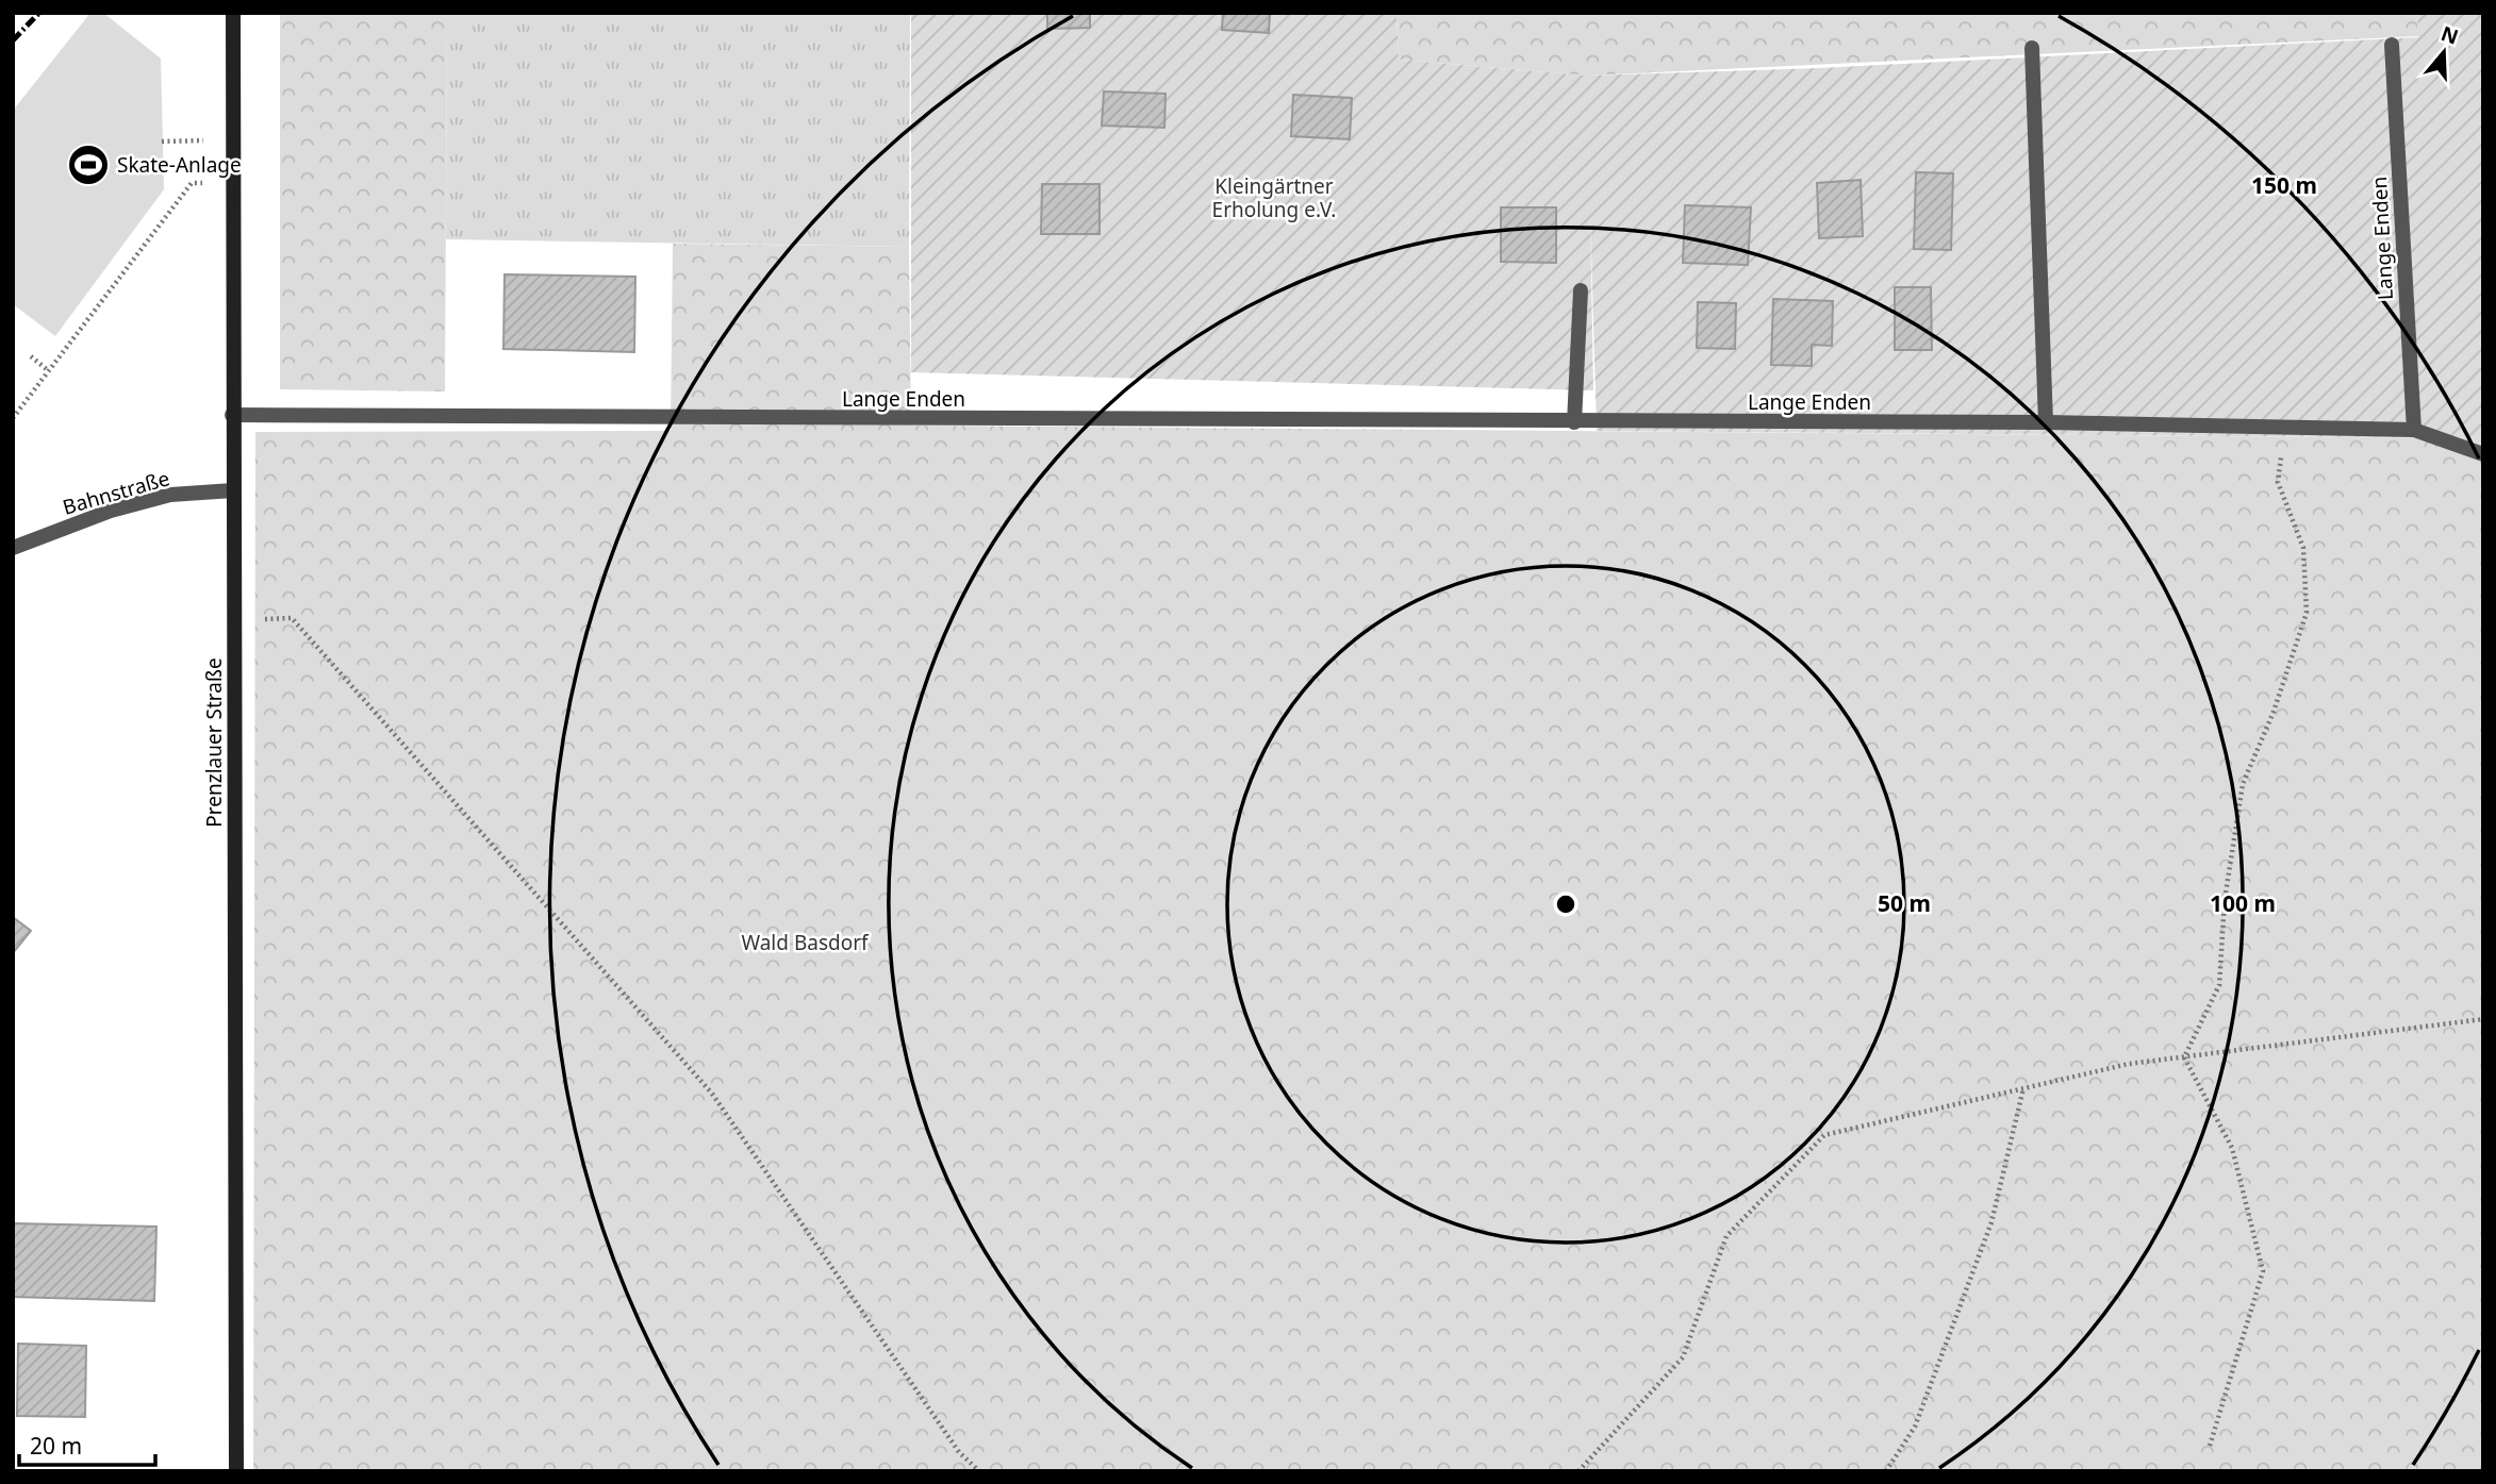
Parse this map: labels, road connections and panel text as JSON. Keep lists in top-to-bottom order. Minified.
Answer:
{"streets":{"main road":["Prenzlauer Straße"],"street":["Lange Enden","Bahnstraße"]},"crossings":[["Lange Enden","Prenzlauer Straße"],["Bahnstraße","Prenzlauer Straße"]],"parks":["Kleingärtner Erholung e.V.","Wald Basdorf"],"places":{"sports":["Skate-Anlage"]},"scale_bar":"20 m","north":"top","rings":["150 m","50 m","100 m"]}
